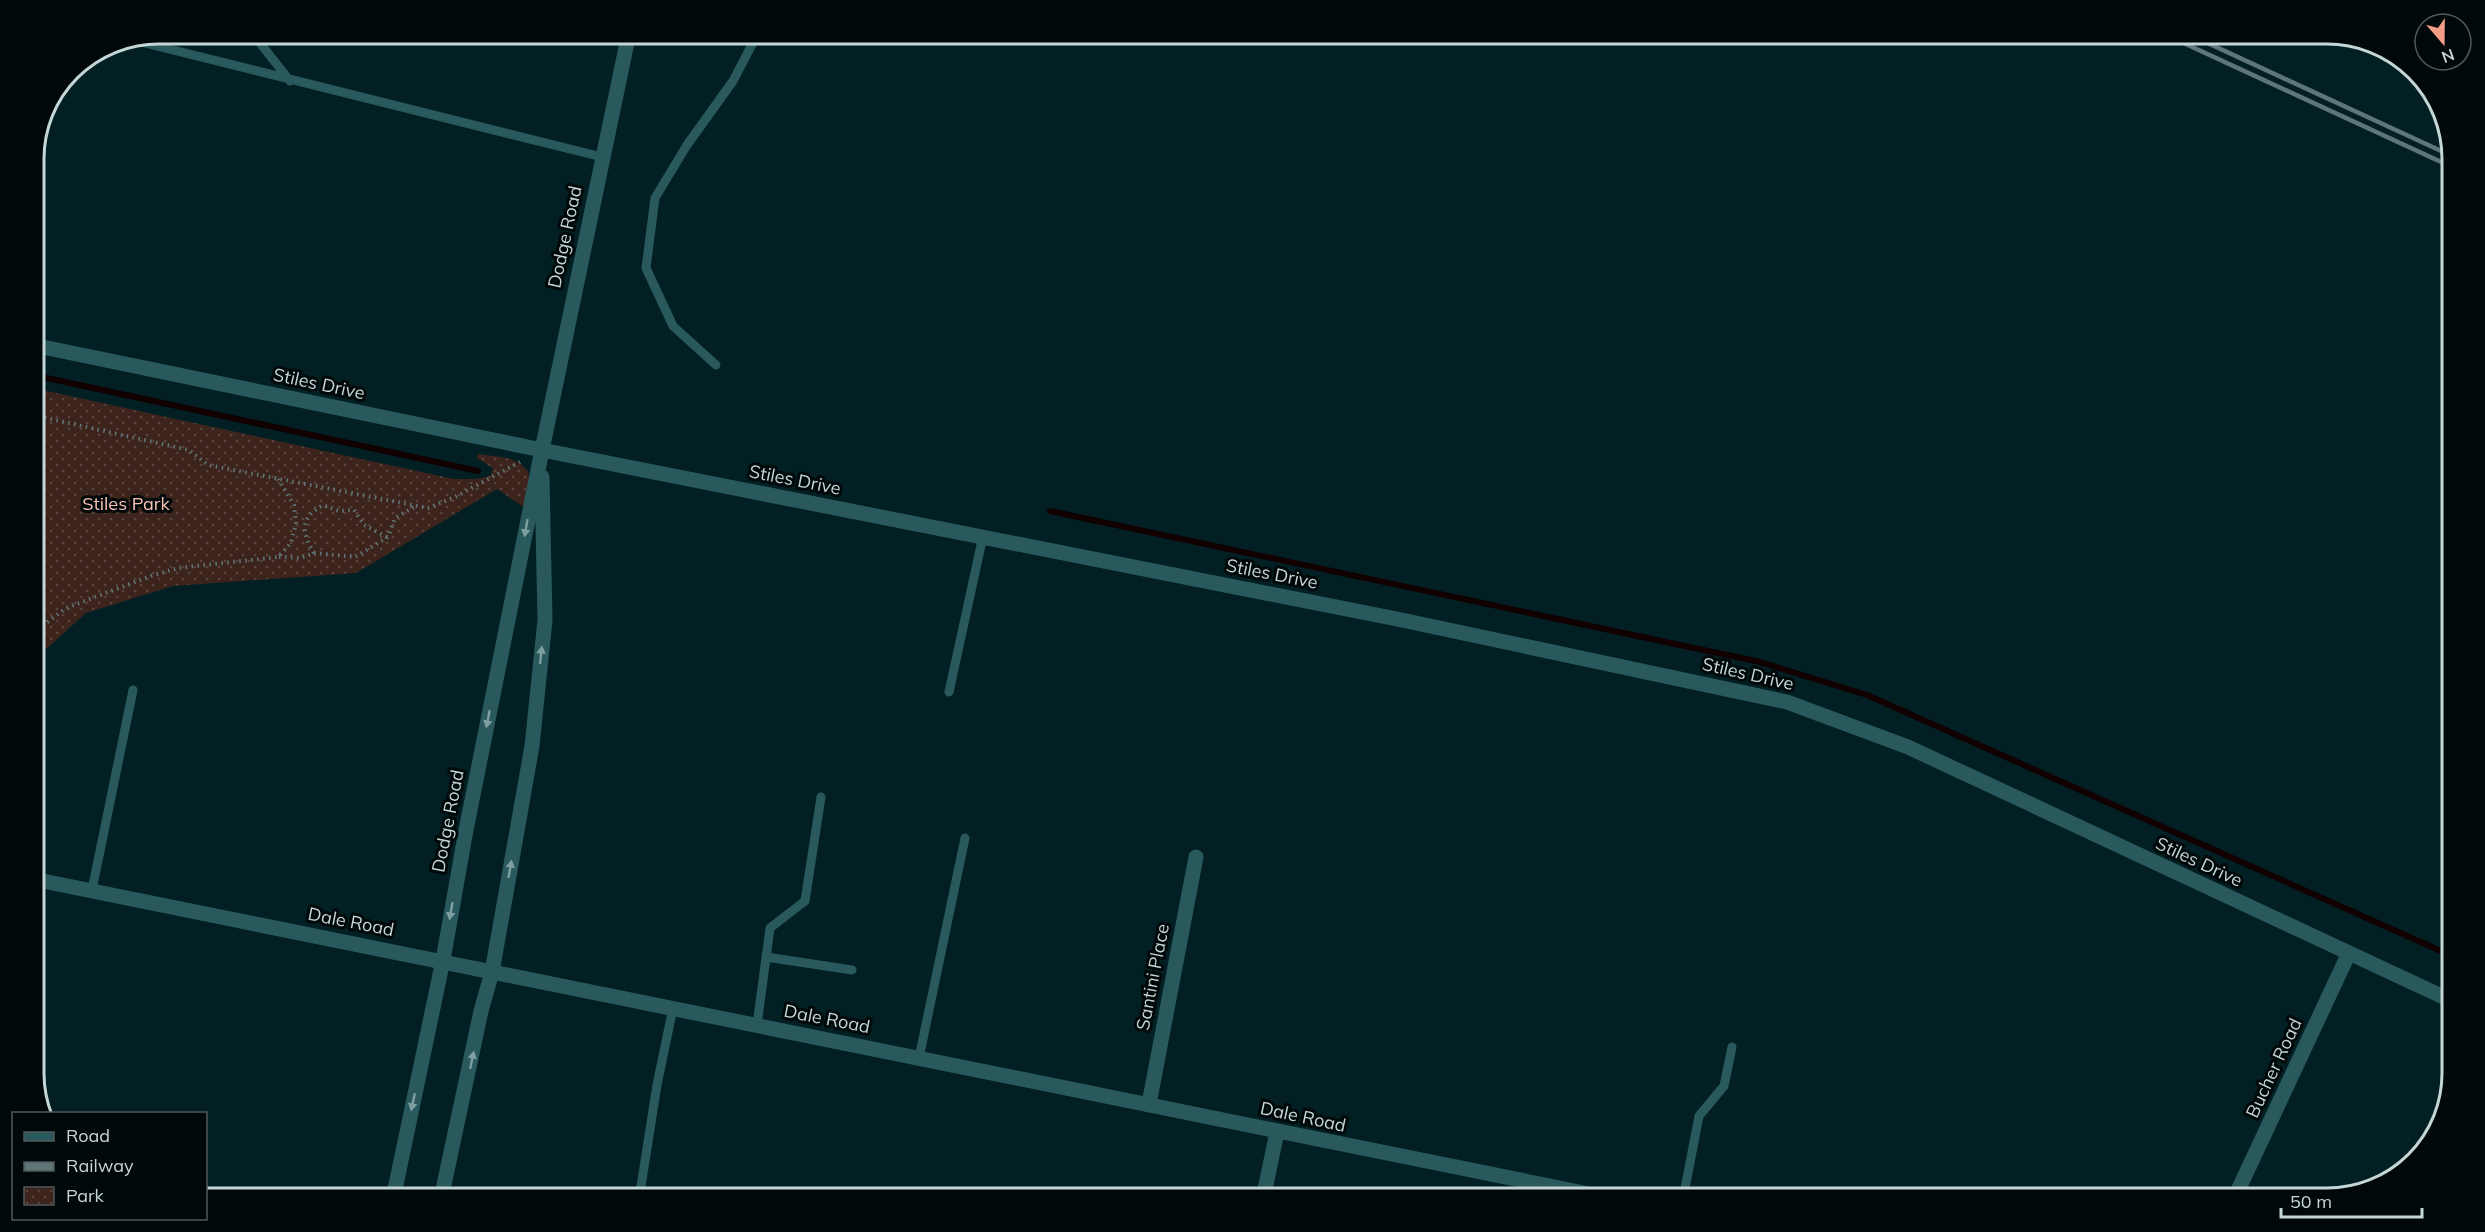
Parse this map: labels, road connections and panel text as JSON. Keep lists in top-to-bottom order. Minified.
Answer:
{"streets":{"street":["Dodge Road","Stiles Drive","Dale Road","Santini Place","Bucher Road"]},"crossings":[["Dodge Road","Stiles Drive"],["Dodge Road","Dale Road"],["Stiles Drive","Bucher Road"],["Dale Road","Santini Place"]],"parks":["Stiles Park"],"legend":["Road","Railway","Park"],"scale_bar":"50 m","north":"bottom"}
